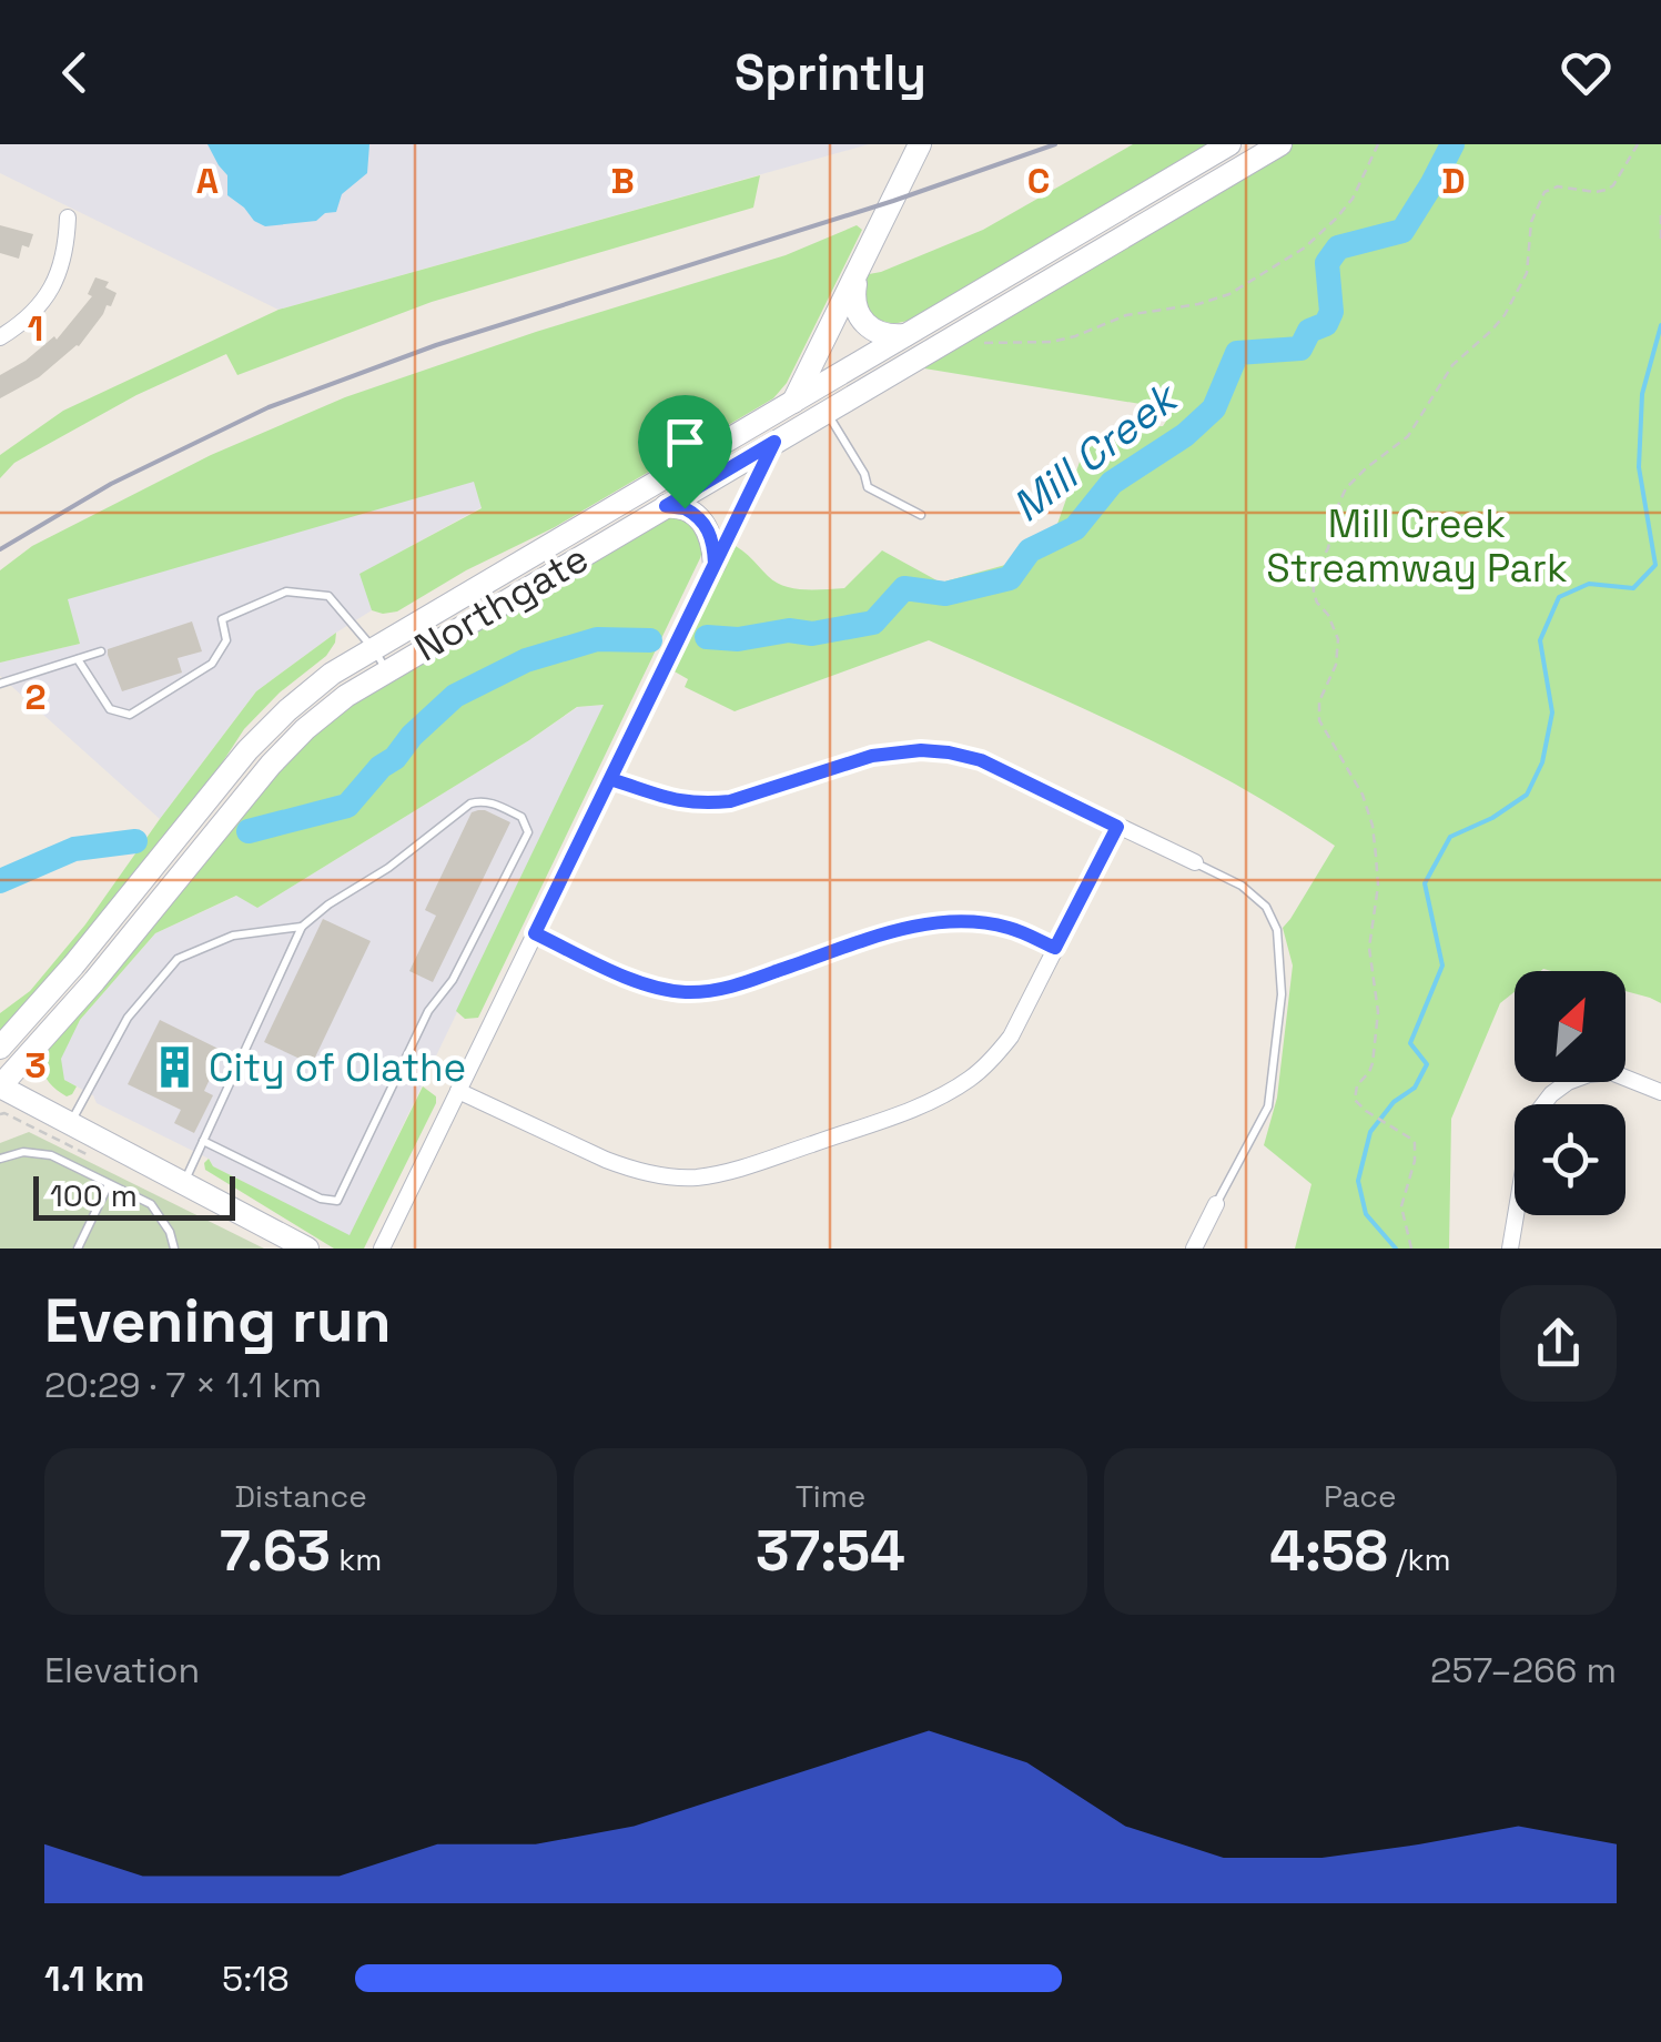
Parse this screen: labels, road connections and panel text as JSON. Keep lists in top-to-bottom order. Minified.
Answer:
{"streets":{"main road":["Northgate"]},"water":["Mill Creek"],"parks":["Mill Creek Streamway Park"],"places":{"building":["City of Olathe"]},"scale_bar":"100 m","north":"top right","page":{"header":"Sprintly","scale":"100 m","heading":["Evening run","20:29 · 7 × 1.1 km"],"stats":[["Distance","7.63 km"],["Time","37:54"],["Pace","4:58 /km"]],"chart":["Elevation","257–266 m"],"list":[{"name":"1.1 km","note":"5:18"}]},"grid":{"columns":["A","B","C","D"],"rows":["1","2","3"]}}
